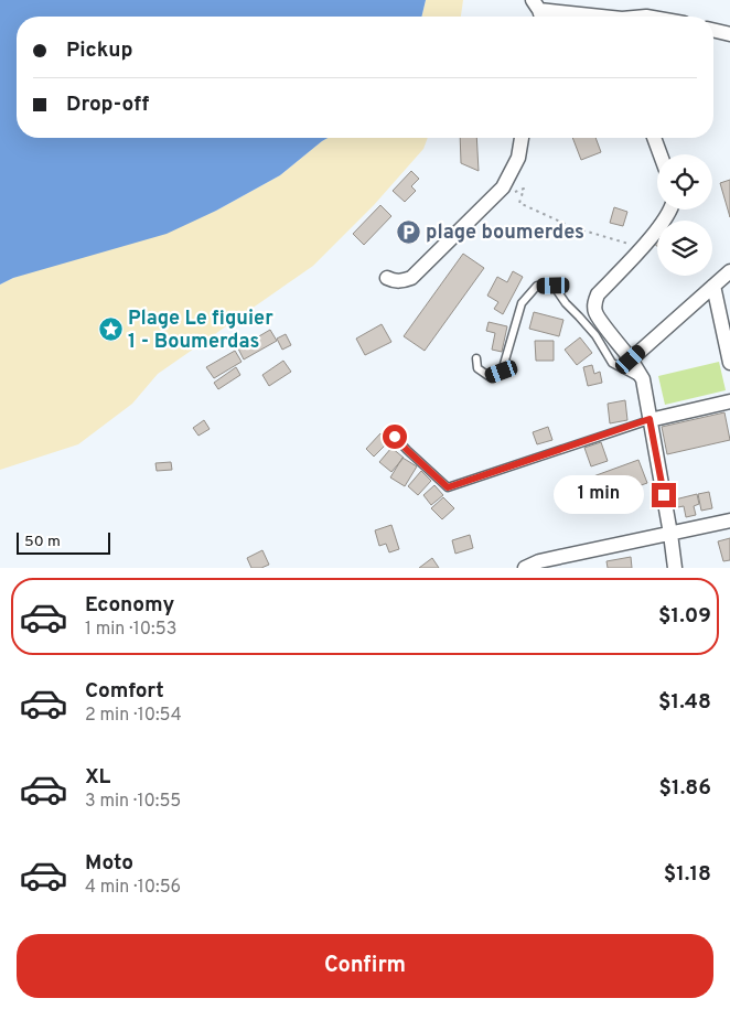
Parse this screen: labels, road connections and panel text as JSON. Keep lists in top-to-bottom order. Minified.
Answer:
{"places":{"parking":["plage boumerdes"],"place":["Plage Le figuier 1 - Boumerdas"]},"scale_bar":"50 m","page":{"banner":["Pickup","Drop-off"],"bubble":"1 min","scale":"50 m","list":[{"name":"Economy","note":"1 min · 10:53","value":"$1.09"},{"name":"Comfort","note":"2 min · 10:54","value":"$1.48"},{"name":"XL","note":"3 min · 10:55","value":"$1.86"},{"name":"Moto","note":"4 min · 10:56","value":"$1.18"}],"buttons":"Confirm"}}
